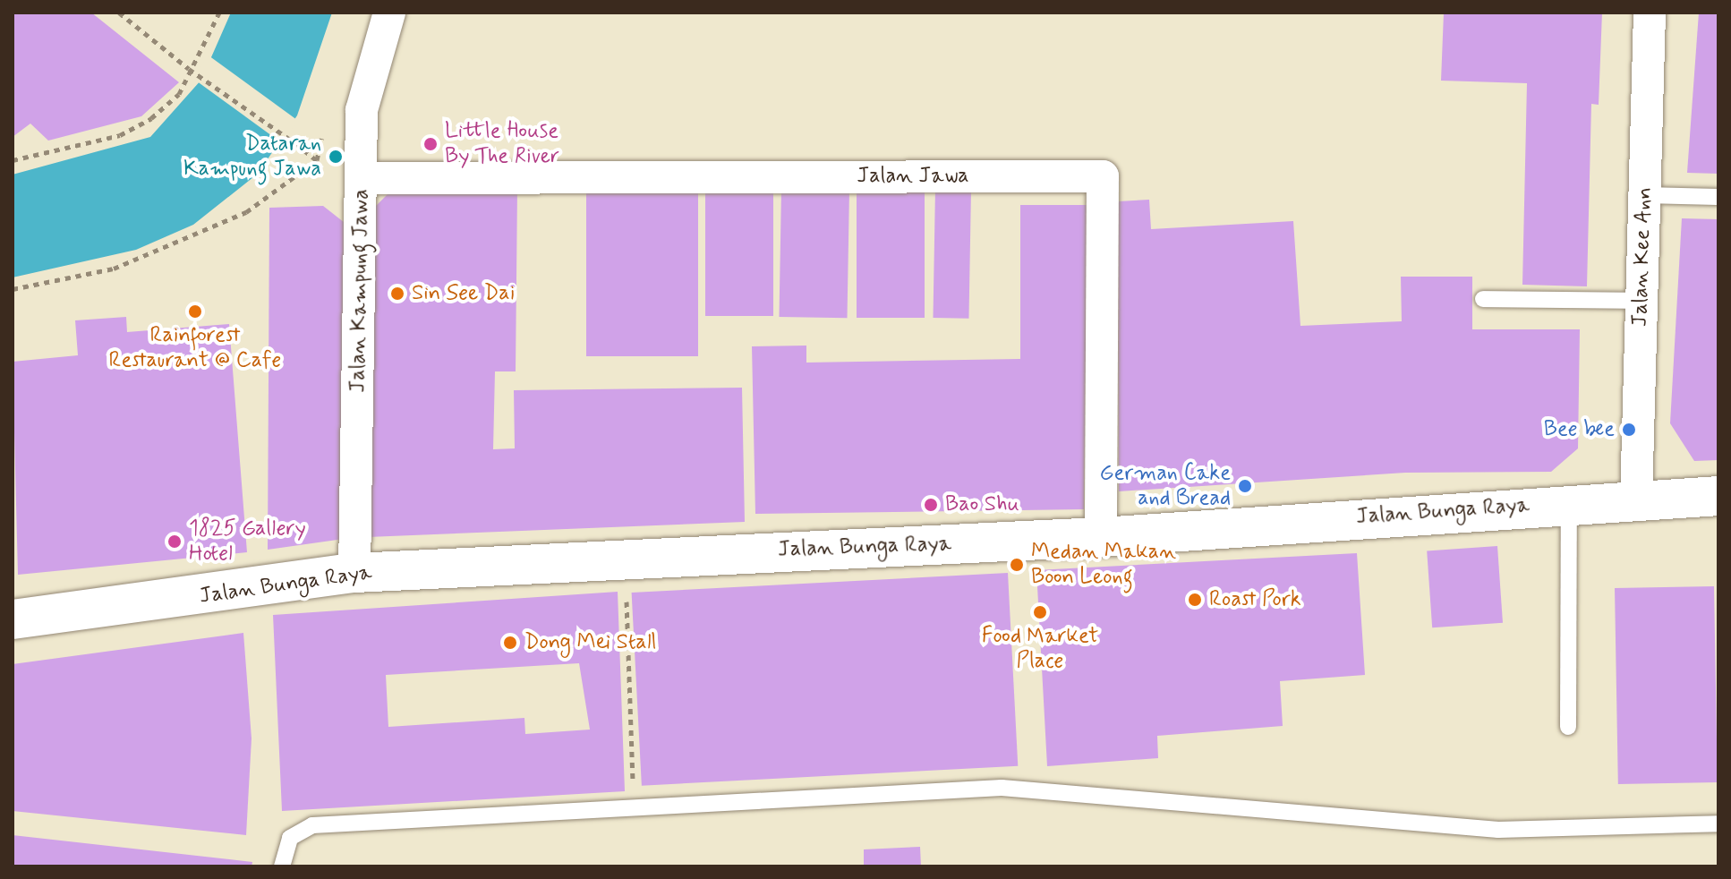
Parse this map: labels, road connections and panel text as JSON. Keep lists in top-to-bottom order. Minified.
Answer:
{"streets":{"street":["Jalan Jawa","Jalan Kee Ann","Jalan Kampung Jawa","Jalan Bunga Raya"]},"crossings":[["Jalan Jawa","Jalan Kampung Jawa"],["Jalan Jawa","Jalan Bunga Raya"],["Jalan Kee Ann","Jalan Bunga Raya"],["Jalan Kampung Jawa","Jalan Bunga Raya"]],"places":["Little House By The River","Dataran Kampung Jawa","Sin See Dai","Rainforest Restaurant @ Cafe","Bee bee","German Cake and Bread","Bao Shu","1825 Gallery Hotel","Medan Makan Boon Leong","Roast Pork","Food Market Place","Dong Mei Stall"]}
